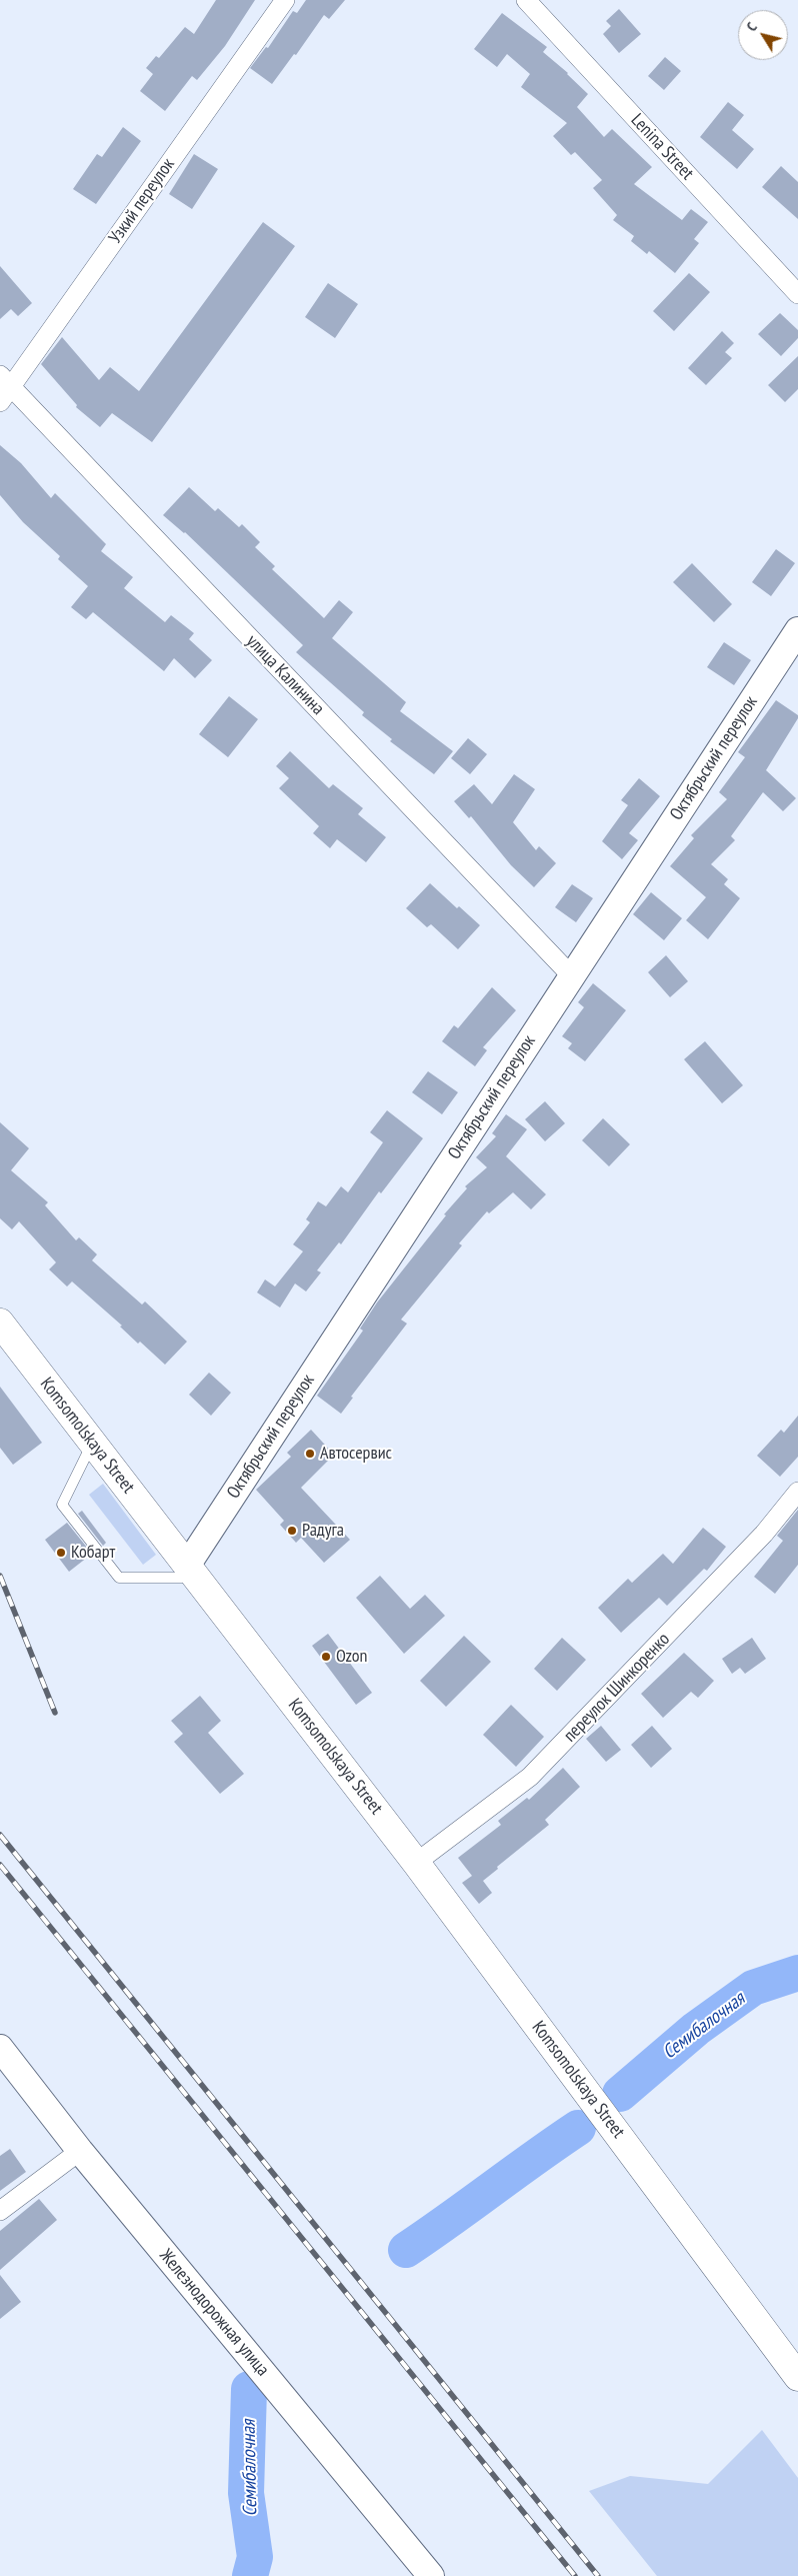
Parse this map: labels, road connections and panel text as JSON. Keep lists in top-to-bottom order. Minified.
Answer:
{"streets":{"main road":["Komsomolskaya Street"],"street":["Lenina Street","Узкий переулок","улица Калинина","Октябрьский переулок","переулок Шинкоренко","Железнодорожная улица"]},"crossings":[["Узкий переулок","улица Калинина"],["улица Калинина","Октябрьский переулок"],["Октябрьский переулок","Komsomolskaya Street"],["Komsomolskaya Street","переулок Шинкоренко"]],"water":["Семибалочная"],"places":["Автосервис","Радуга","Кобарт","Ozon"],"north":"top left"}
